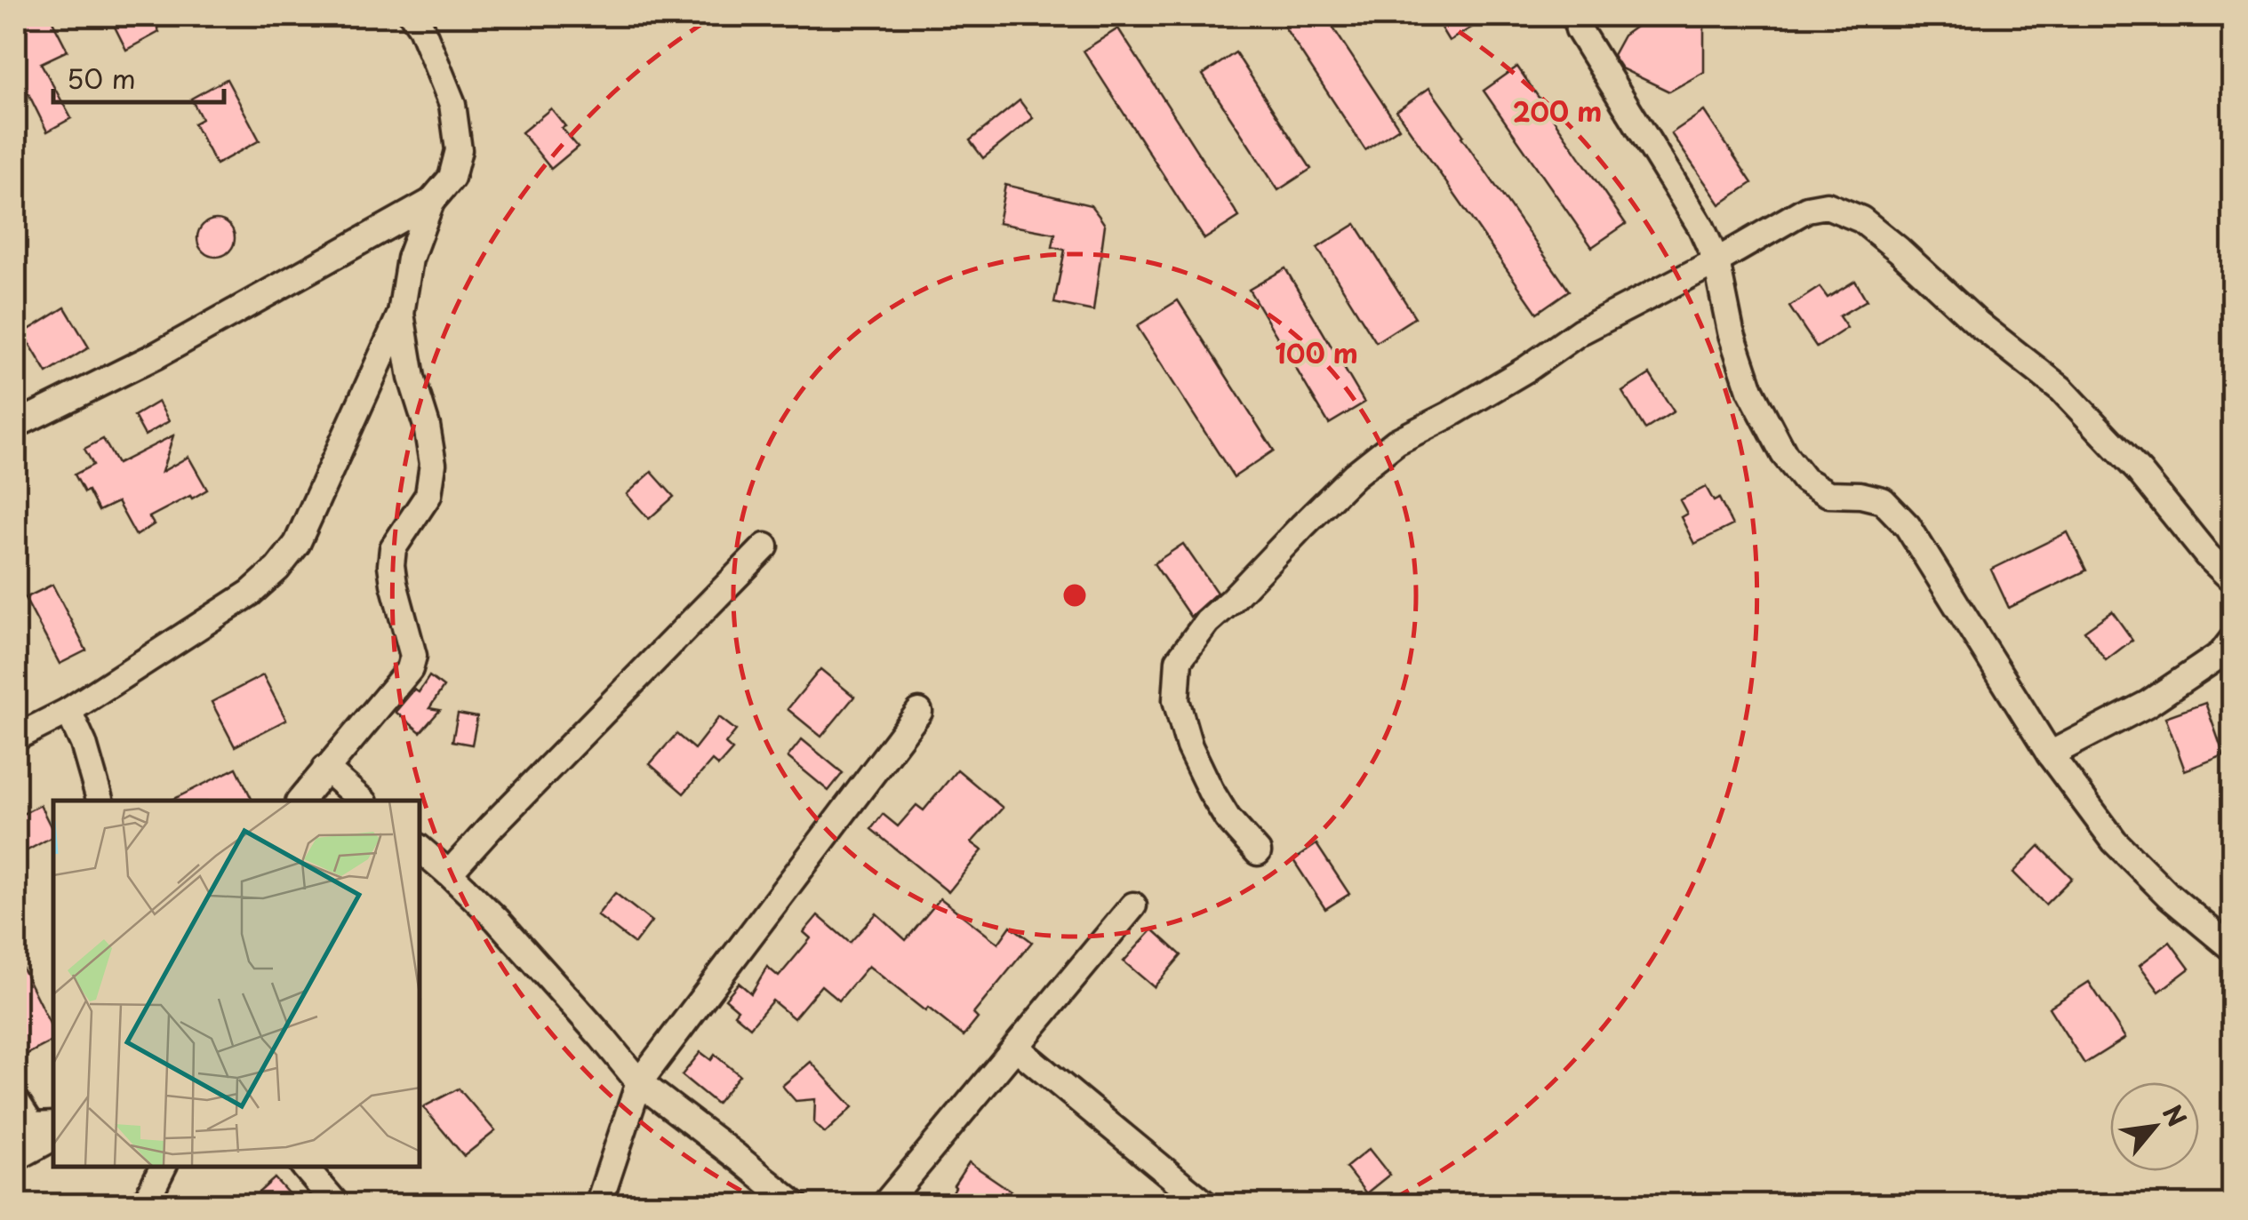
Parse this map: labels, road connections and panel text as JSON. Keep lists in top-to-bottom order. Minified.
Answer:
{"scale_bar":"50 m","north":"top right","rings":["200 m","100 m"]}
